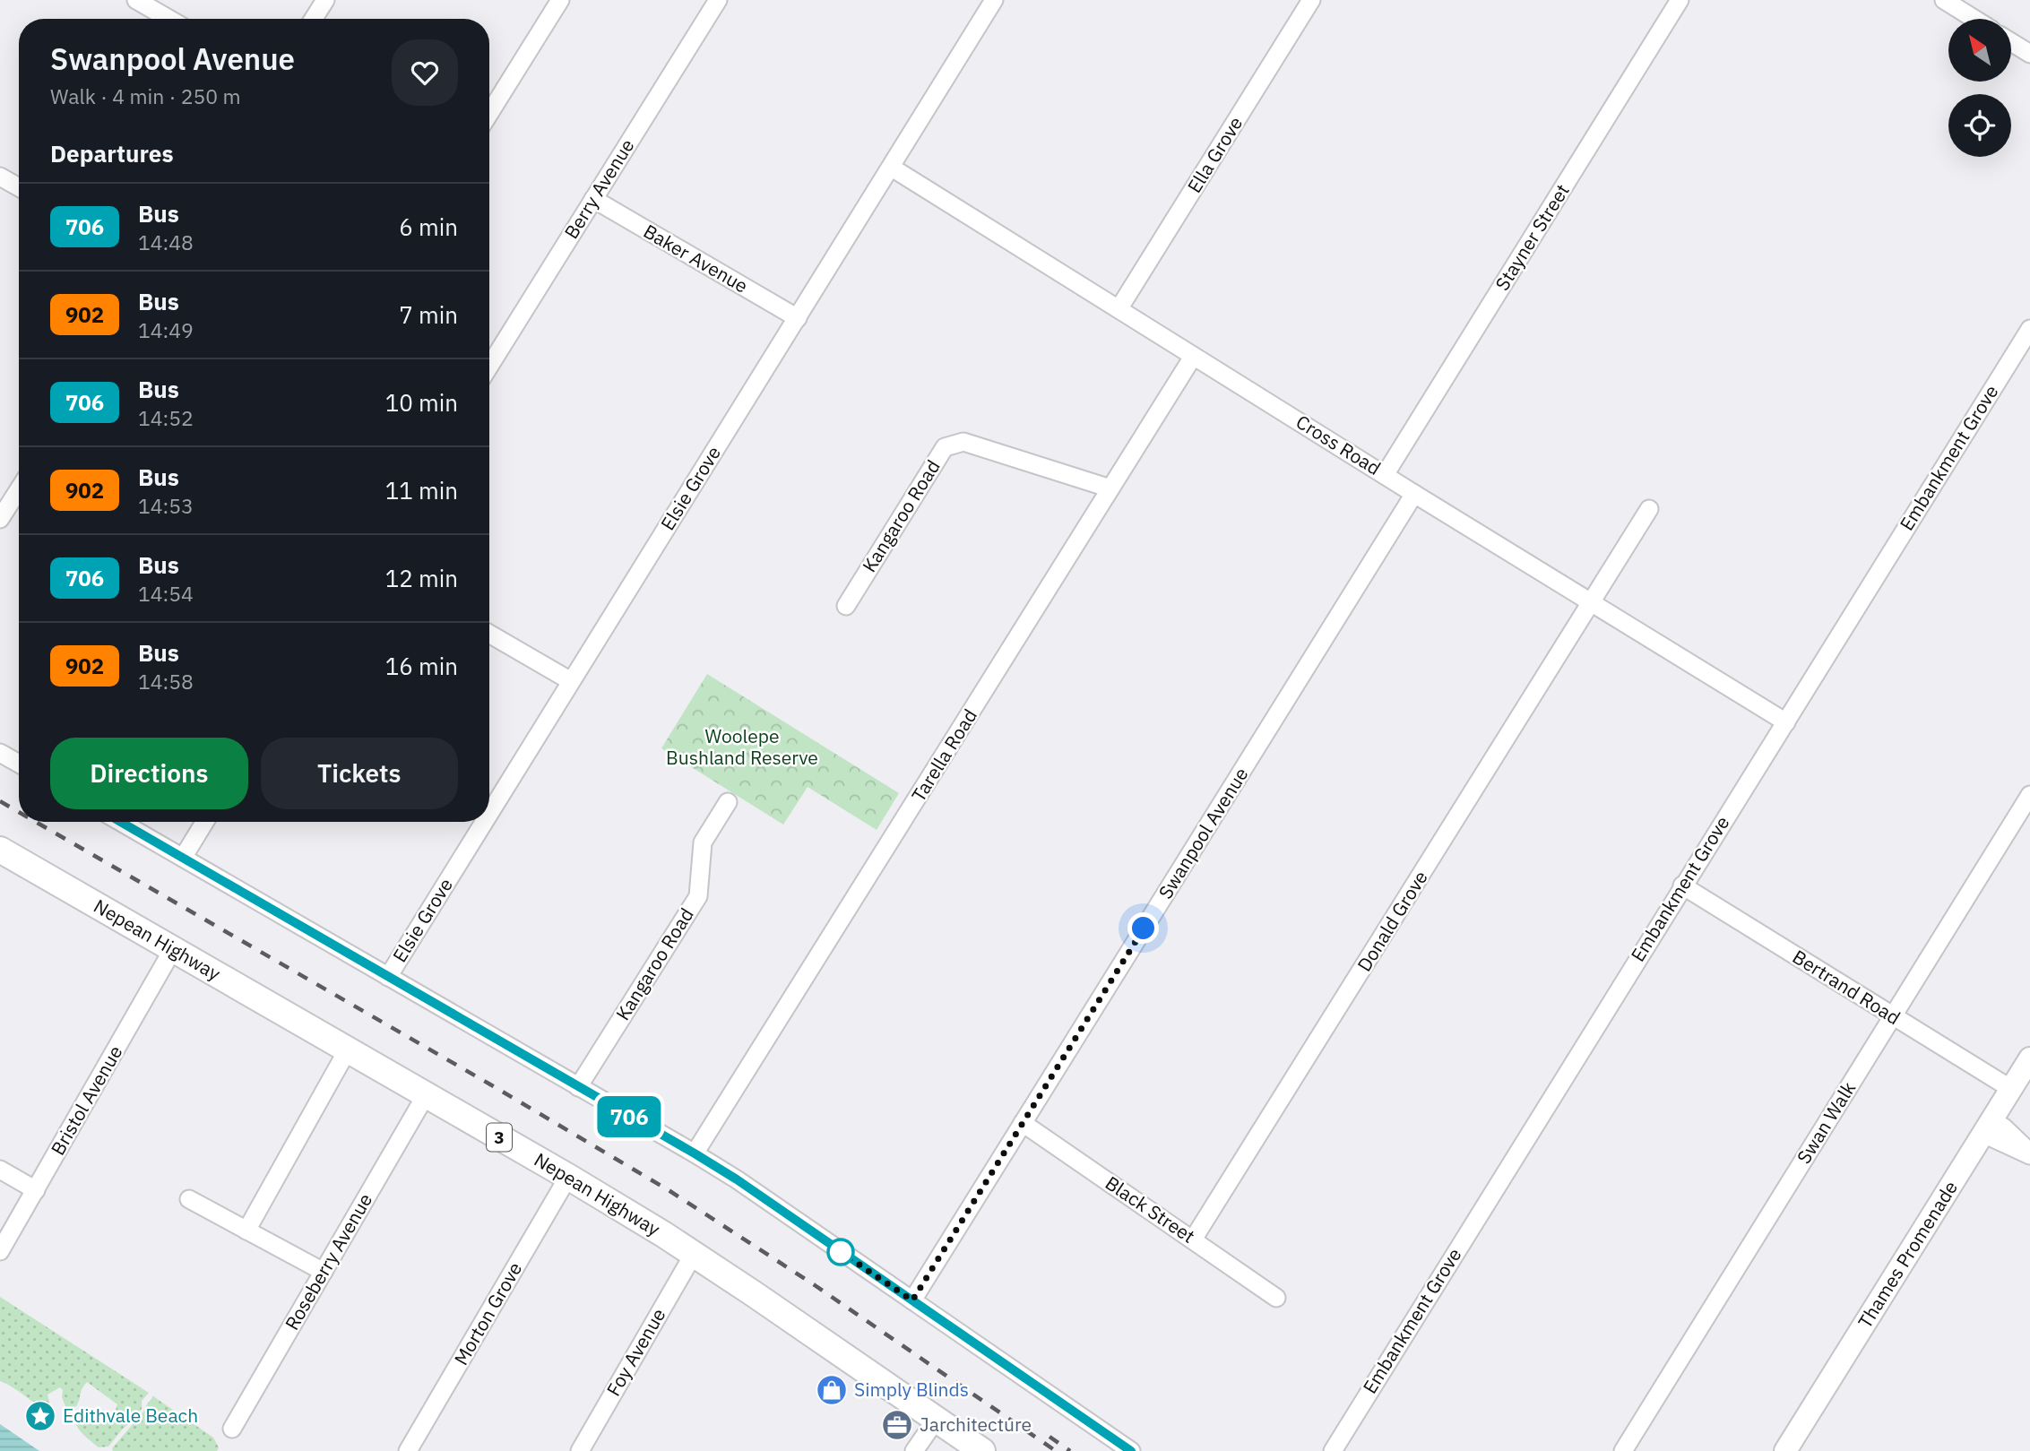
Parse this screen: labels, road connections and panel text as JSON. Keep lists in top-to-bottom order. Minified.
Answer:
{"streets":{"highway":["Nepean Highway","3"],"main road":["Thames Promenade"],"street":["Ella Grove","Berry Avenue","Stayner Street","Baker Avenue","Cross Road","Embankment Grove","Elsie Grove","Kangaroo Road","Tarella Road","Swanpool Avenue","Donald Grove","Bertrand Road","Bristol Avenue","Swan Walk","Black Street","Roseberry Avenue","Morton Grove","Foy Avenue"]},"crossings":[["Ella Grove","Cross Road"],["Berry Avenue","Baker Avenue"],["Stayner Street","Cross Road"],["Baker Avenue","Elsie Grove"],["Cross Road","Embankment Grove"],["Cross Road","Elsie Grove"],["Cross Road","Tarella Road"],["Cross Road","Swanpool Avenue"],["Cross Road","Donald Grove"],["Embankment Grove","Bertrand Road"],["Kangaroo Road","Tarella Road"],["Swanpool Avenue","Black Street"],["Donald Grove","Black Street"],["Nepean Highway","Bristol Avenue"],["Nepean Highway","Roseberry Avenue"],["Nepean Highway","Morton Grove"],["Nepean Highway","Foy Avenue"],["Bertrand Road","Swan Walk"],["Bertrand Road","Thames Promenade"]],"parks":["Woolepe Bushland Reserve"],"places":{"shop":["Simply Blinds"],"place":["Edithvale Beach"],"office":["Jarchitecture"]},"lines":["bus line 706"],"north":"top left","page":{"on_map":"706","heading":[["Swanpool Avenue","Walk · 4 min · 250 m"],"Departures"],"list":[{"mark":"706","name":"Bus","note":"14:48","value":"6 min"},{"mark":"902","name":"Bus","note":"14:49","value":"7 min"},{"mark":"706","name":"Bus","note":"14:52","value":"10 min"},{"mark":"902","name":"Bus","note":"14:53","value":"11 min"},{"mark":"706","name":"Bus","note":"14:54","value":"12 min"},{"mark":"902","name":"Bus","note":"14:58","value":"16 min"}],"buttons":["Directions","Tickets"]}}
